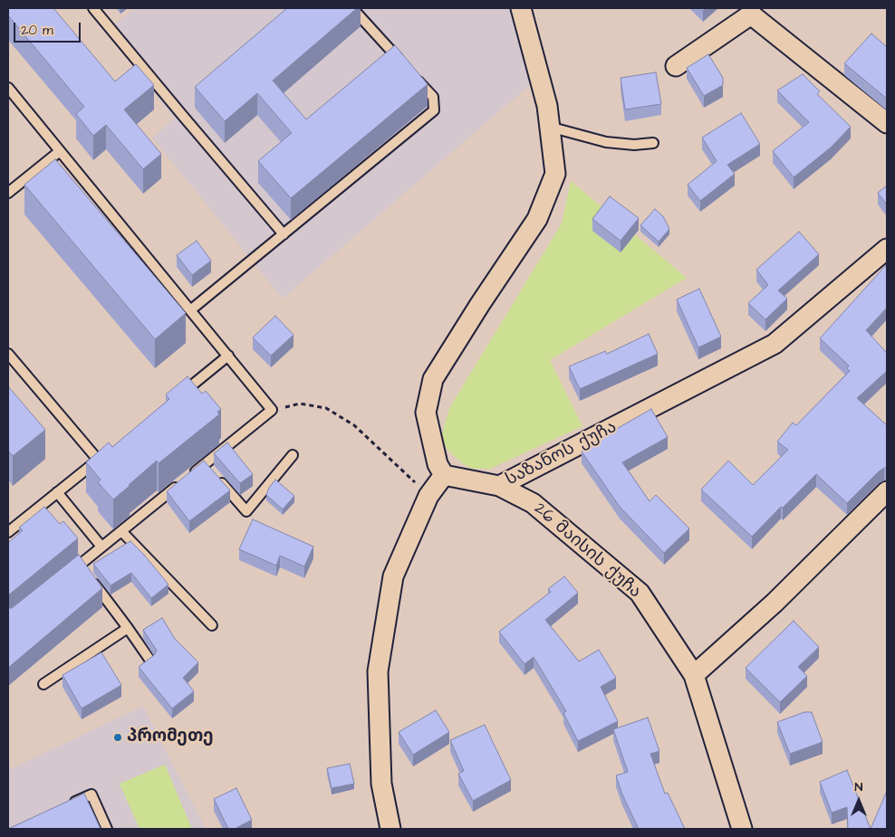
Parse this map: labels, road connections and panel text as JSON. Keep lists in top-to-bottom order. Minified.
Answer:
{"streets":{"street":["საზანოს ქუჩა","26 მაისის ქუჩა"]},"crossings":[["საზანოს ქუჩა","26 მაისის ქუჩა"]],"places":["პრომეთე"],"scale_bar":"20 m","north":"top"}
